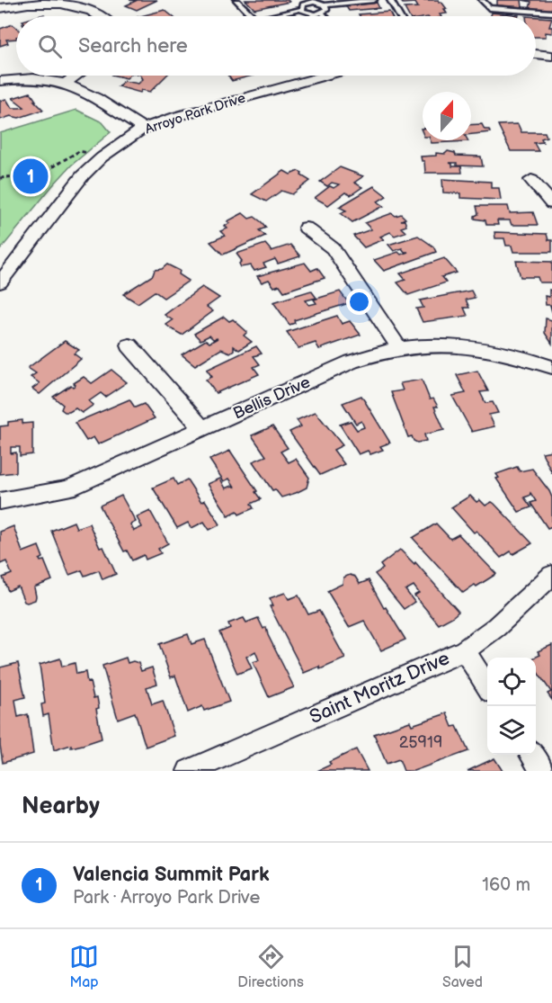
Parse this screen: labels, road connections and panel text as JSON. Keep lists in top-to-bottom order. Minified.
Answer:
{"streets":{"street":["Arroyo Park Drive","Bellis Drive","Saint Moritz Drive"]},"house_numbers":["25919"],"north":"top","page":{"search":"Search here","pins":"1","heading":"Nearby","list":[{"mark":"1","name":"Valencia Summit Park","note":"Park · Arroyo Park Drive","value":"160 m"}],"nav":["Map","Directions","Saved"]}}
